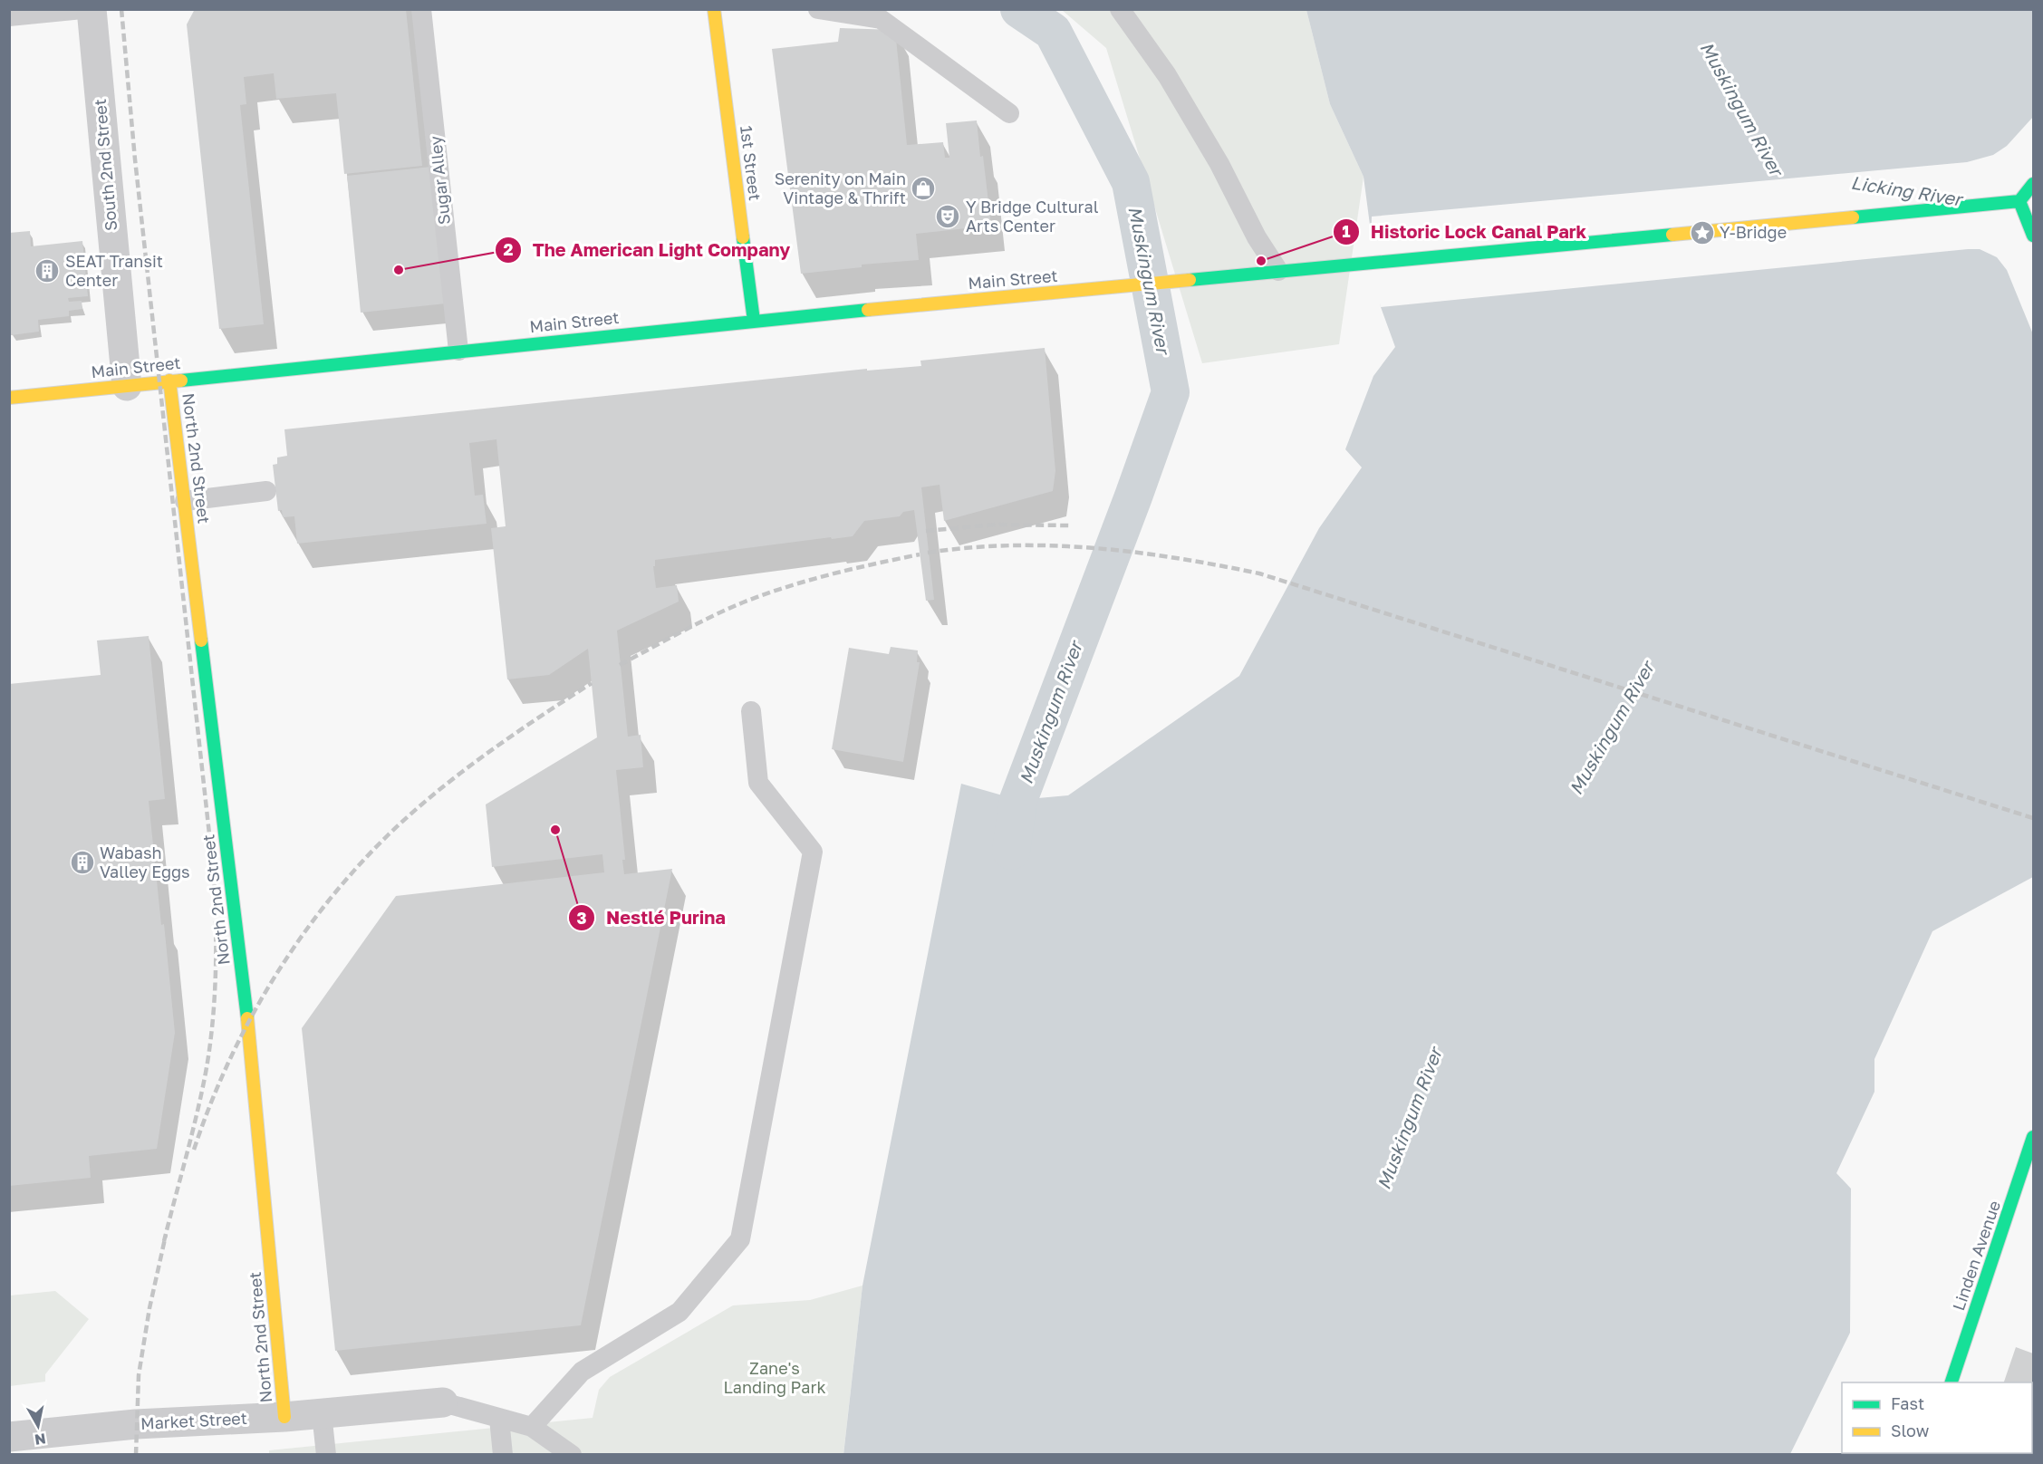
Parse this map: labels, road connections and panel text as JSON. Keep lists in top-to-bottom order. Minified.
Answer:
{"streets":{"main road":["1st Street","Main Street","North 2nd Street","Linden Avenue"],"street":["South 2nd Street","Market Street"],"lane":["Sugar Alley"]},"crossings":[["1st Street","Main Street"],["South 2nd Street","Main Street"],["Sugar Alley","Main Street"],["Main Street","North 2nd Street"],["North 2nd Street","Market Street"]],"water":["Muskingum River","Licking River"],"parks":["Zane's Landing Park"],"places":{"shop":["Serenity on Main Vintage & Thrift"],"theatre":["Y Bridge Cultural Arts Center"],"place":["Y-Bridge"],"other":["Historic Lock Canal Park","The American Light Company","Nestlé Purina"],"building":["SEAT Transit Center","Wabash Valley Eggs"]},"legend":["Fast","Slow"],"north":"bottom"}
